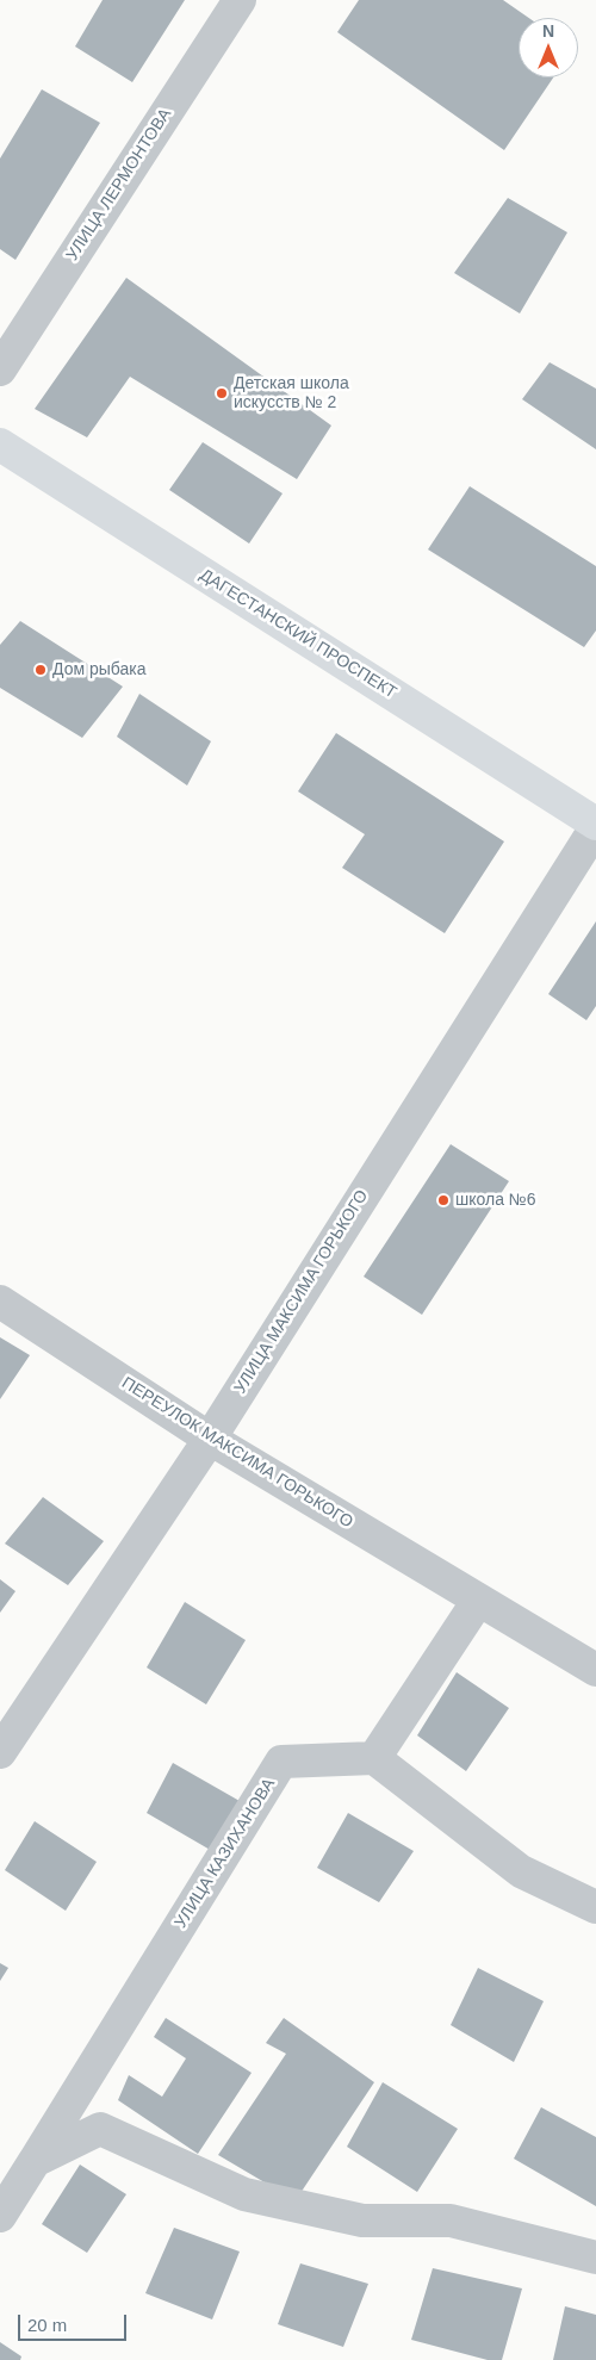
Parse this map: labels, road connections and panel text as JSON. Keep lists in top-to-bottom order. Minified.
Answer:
{"streets":{"highway":["ДАГЕСТАНСКИЙ ПРОСПЕКТ"],"street":["УЛИЦА ЛЕРМОНТОВА","УЛИЦА МАКСИМА ГОРЬКОГО","ПЕРЕУЛОК МАКСИМА ГОРЬКОГО","УЛИЦА КАЗИХАНОВА"]},"crossings":[["ДАГЕСТАНСКИЙ ПРОСПЕКТ","УЛИЦА МАКСИМА ГОРЬКОГО"],["УЛИЦА МАКСИМА ГОРЬКОГО","ПЕРЕУЛОК МАКСИМА ГОРЬКОГО"]],"places":["Детская школа искусств № 2","Дом рыбака","школа №6"],"scale_bar":"20 m","north":"top"}
